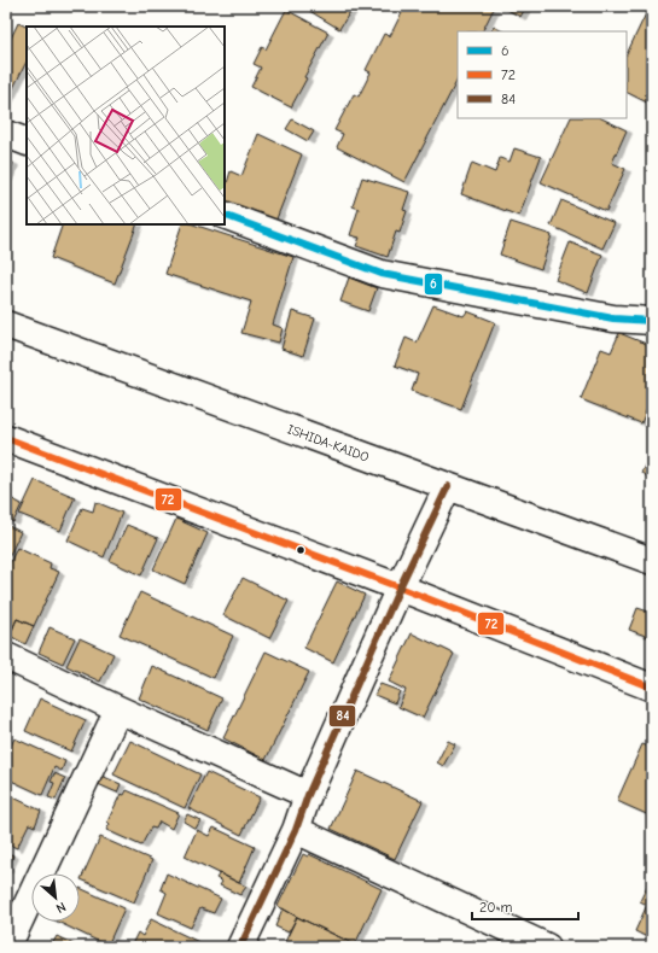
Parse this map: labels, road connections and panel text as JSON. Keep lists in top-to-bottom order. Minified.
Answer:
{"streets":{"street":["ISHIDA-KAIDO"]},"lines":["transit line 6","transit line 72","transit line 84"],"legend":["6","72","84"],"scale_bar":"20 m","north":"bottom right"}
